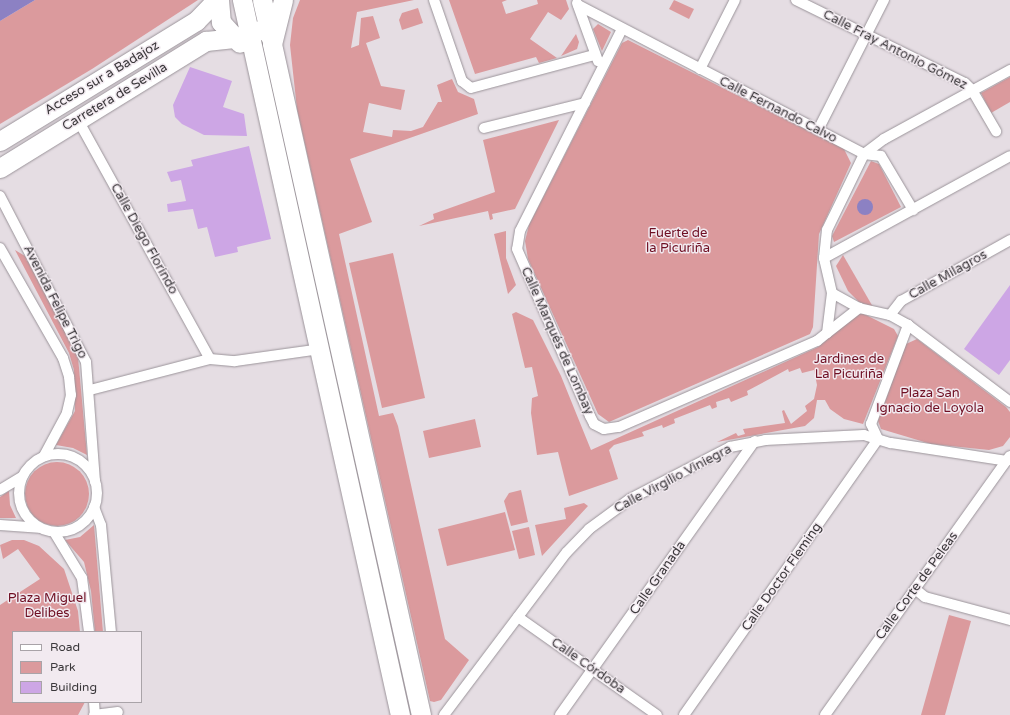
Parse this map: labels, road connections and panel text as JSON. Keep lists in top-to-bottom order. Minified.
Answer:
{"streets":{"highway":["Acceso sur a Badajoz","Carretera de Sevilla"],"street":["Calle Fray Antonio Gómez","Calle Fernando Calvo","Calle Diego Florindo","Calle Milagros","Avenida Felipe Trigo","Calle Marqués de Lombay","Calle Virgilio Viniegra","Calle Doctor Fleming","Calle Granada","Calle Corte de Peleas","Calle Córdoba"]},"crossings":[["Carretera de Sevilla","Calle Diego Florindo"],["Calle Virgilio Viniegra","Calle Doctor Fleming"],["Calle Virgilio Viniegra","Calle Granada"],["Calle Virgilio Viniegra","Calle Córdoba"],["Calle Granada","Calle Córdoba"]],"parks":["Fuerte de la Picuriña","Jardines de La Picuriña","Plaza San Ignacio de Loyola","Plaza Miguel Delibes"],"legend":["Road","Park","Building"]}
